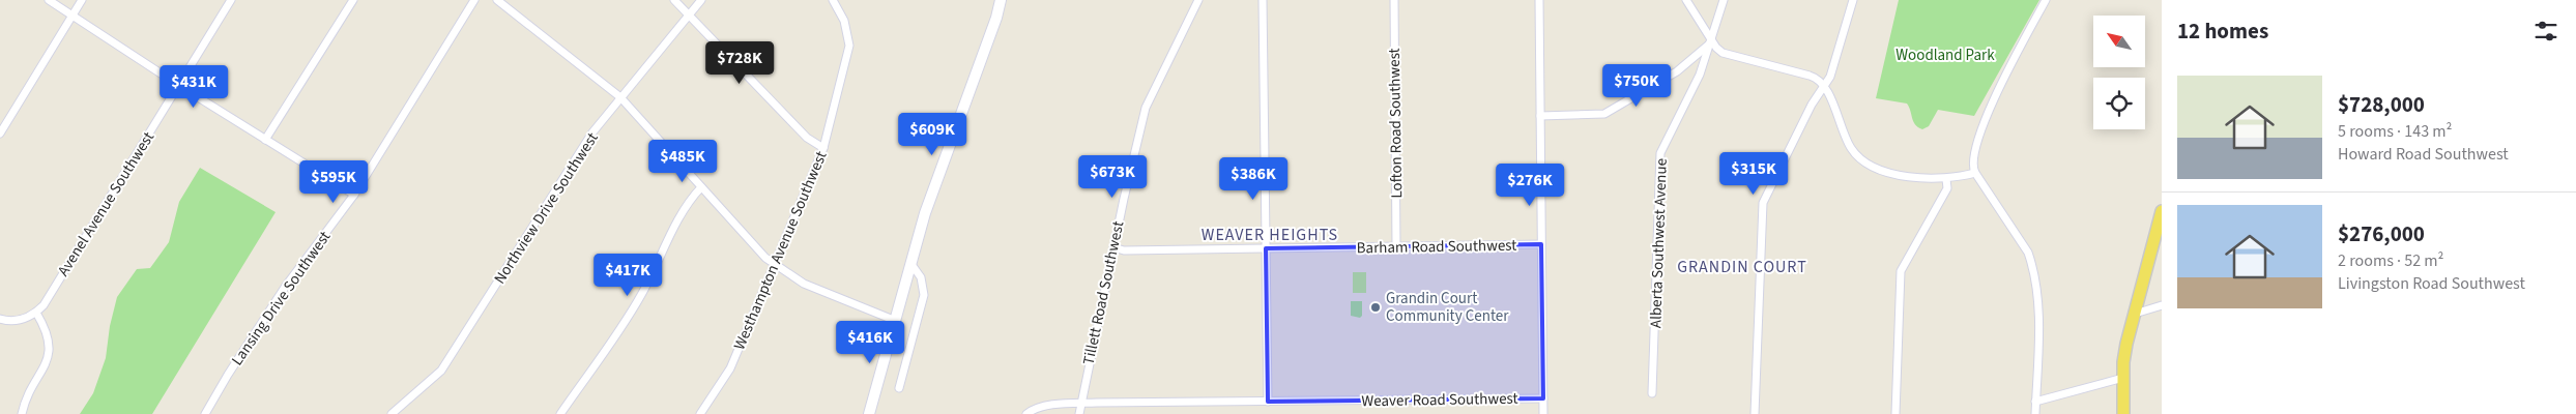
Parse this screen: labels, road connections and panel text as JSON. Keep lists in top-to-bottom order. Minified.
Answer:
{"streets":{"street":["Lofton Road Southwest","Avenel Avenue Southwest","Northview Drive Southwest","Alberta Southwest Avenue","Barham Road Southwest","Westhampton Avenue Southwest","Tillett Road Southwest","Lansing Drive Southwest","Weaver Road Southwest"]},"crossings":[["Lofton Road Southwest","Barham Road Southwest"],["Barham Road Southwest","Tillett Road Southwest"],["Tillett Road Southwest","Weaver Road Southwest"]],"districts":["WEAVER HEIGHTS","GRANDIN COURT"],"parks":["Woodland Park"],"places":["Grandin Court Community Center"],"north":"top left","page":{"heading":"12 homes","price":["$728K","$750K","$431K","$609K","$485K","$315K","$673K","$386K","$595K","$276K","$417K","$416K"],"list":[{"name":"$728,000","note":"5 rooms · 143 m² · Howard Road Southwest"},{"name":"$276,000","note":"2 rooms · 52 m² · Livingston Road Southwest"}]}}
